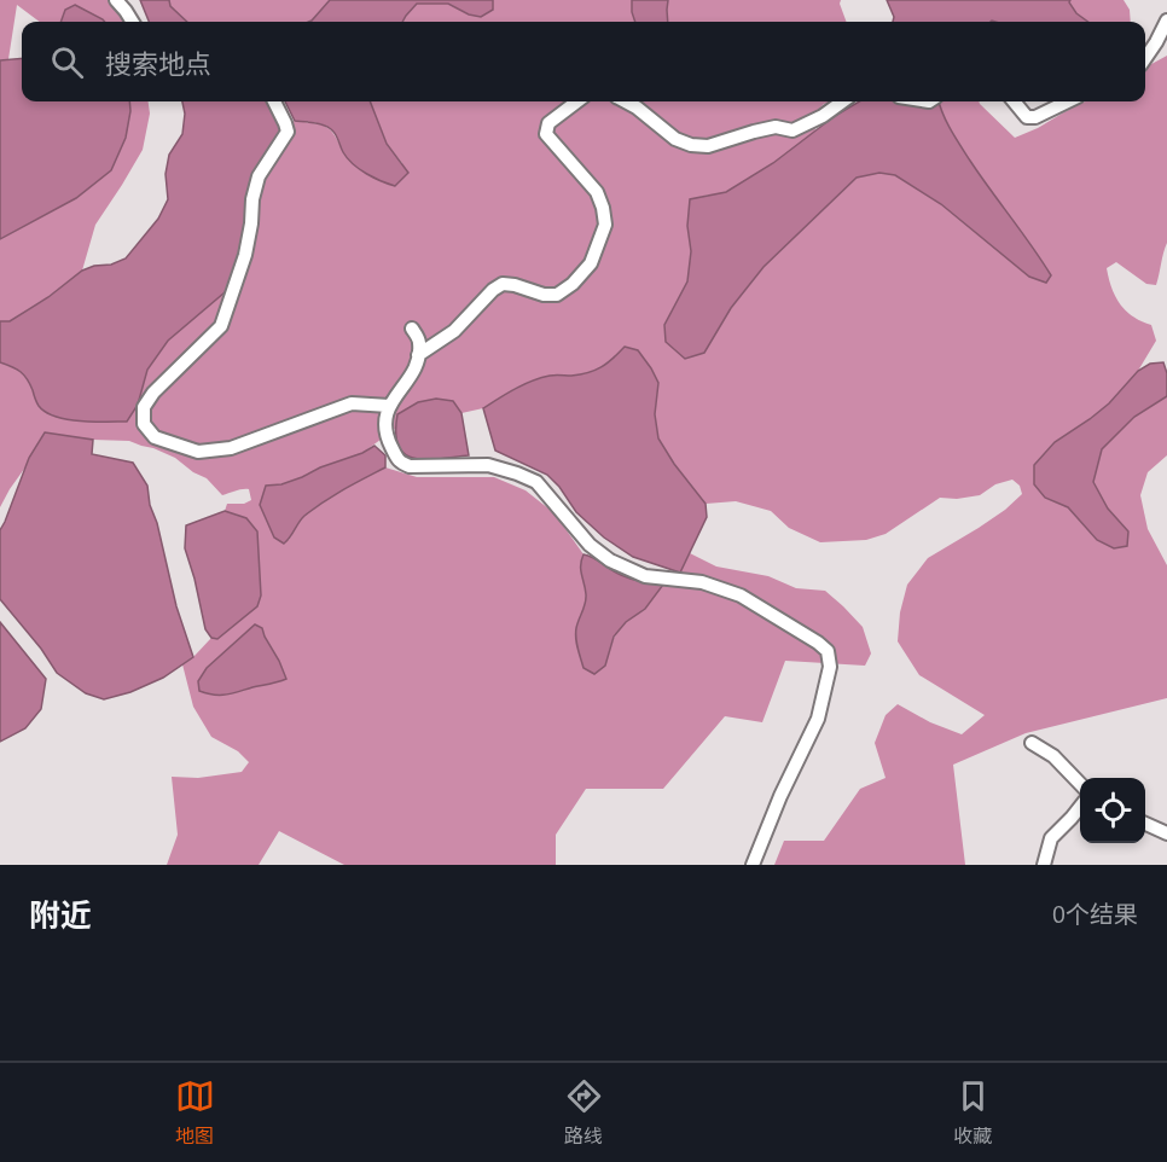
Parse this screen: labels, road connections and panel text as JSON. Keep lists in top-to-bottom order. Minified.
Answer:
{"page":{"search":"搜索地点","heading":["附近","0个结果"],"nav":["地图","路线","收藏"]}}
